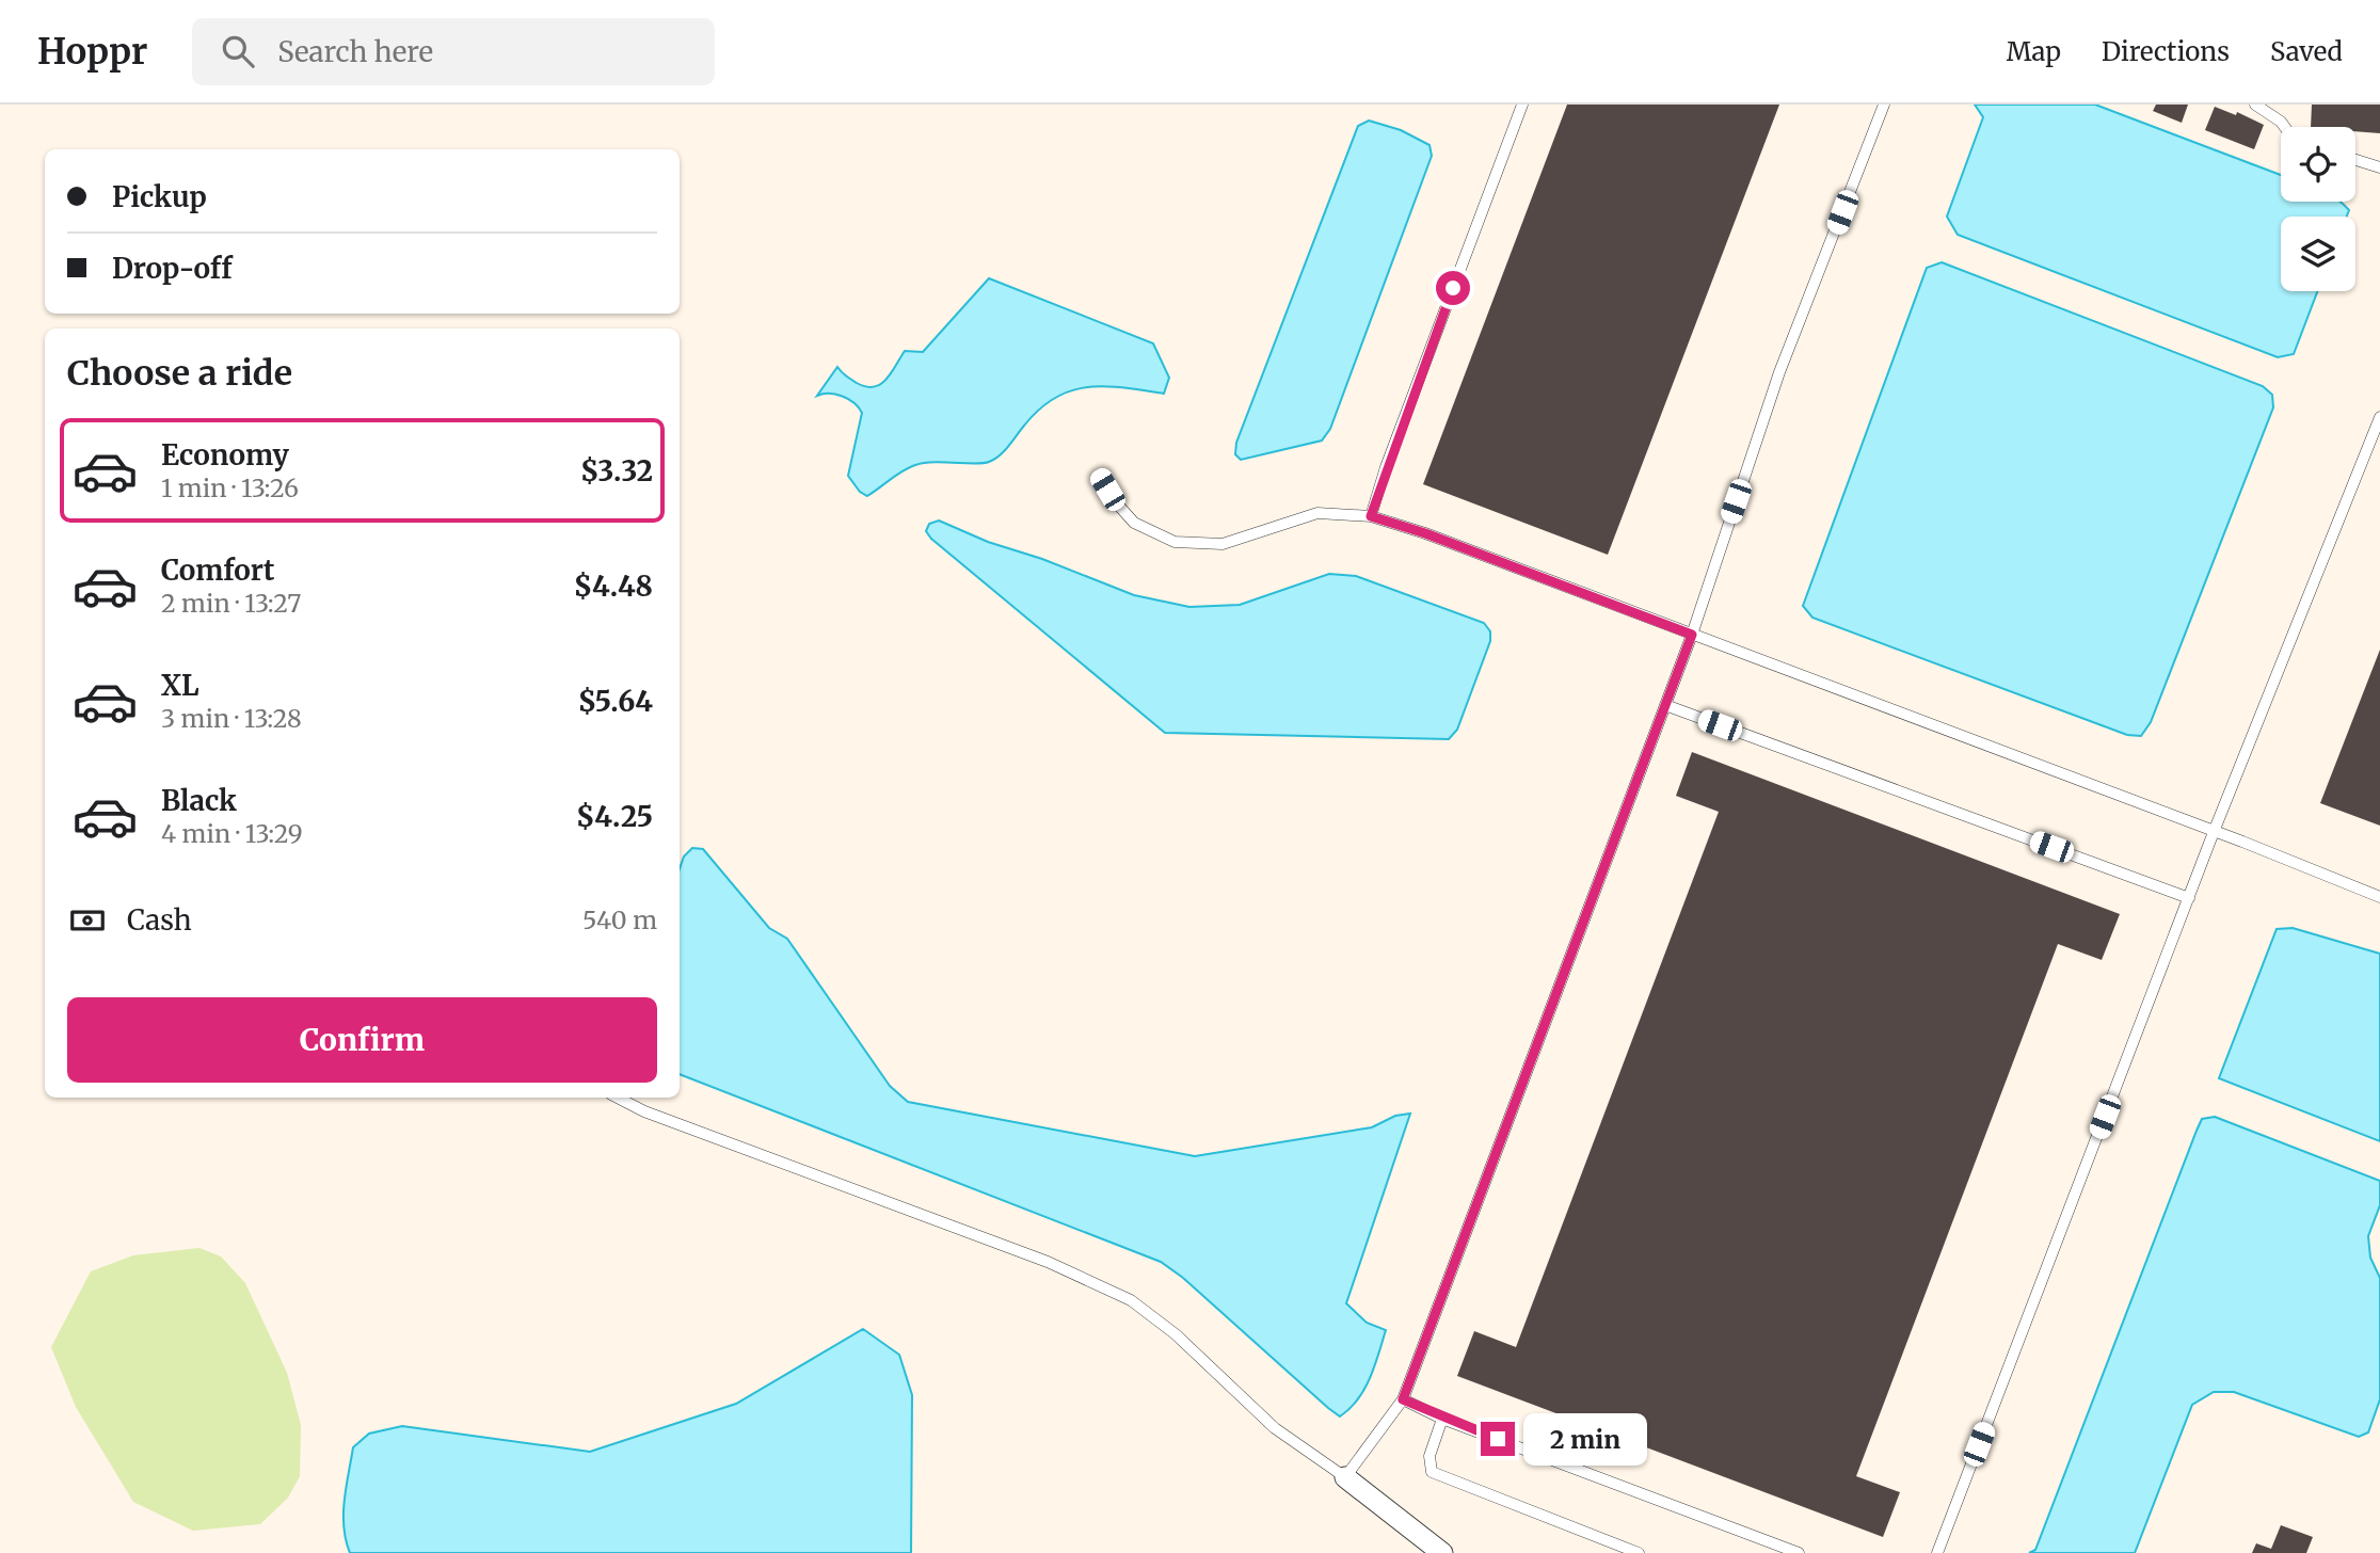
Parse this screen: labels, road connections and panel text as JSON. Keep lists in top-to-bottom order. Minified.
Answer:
{"page":{"header":"Hoppr","search":"Search here","nav":["Map","Directions","Saved"],"banner":["Pickup","Drop-off"],"heading":"Choose a ride","list":[{"name":"Economy","note":"1 min · 13:26","value":"$3.32"},{"name":"Comfort","note":"2 min · 13:27","value":"$4.48"},{"name":"XL","note":"3 min · 13:28","value":"$5.64"},{"name":"Black","note":"4 min · 13:29","value":"$4.25"}],"pay":["Cash","540 m"],"buttons":"Confirm","bubble":"2 min"}}
